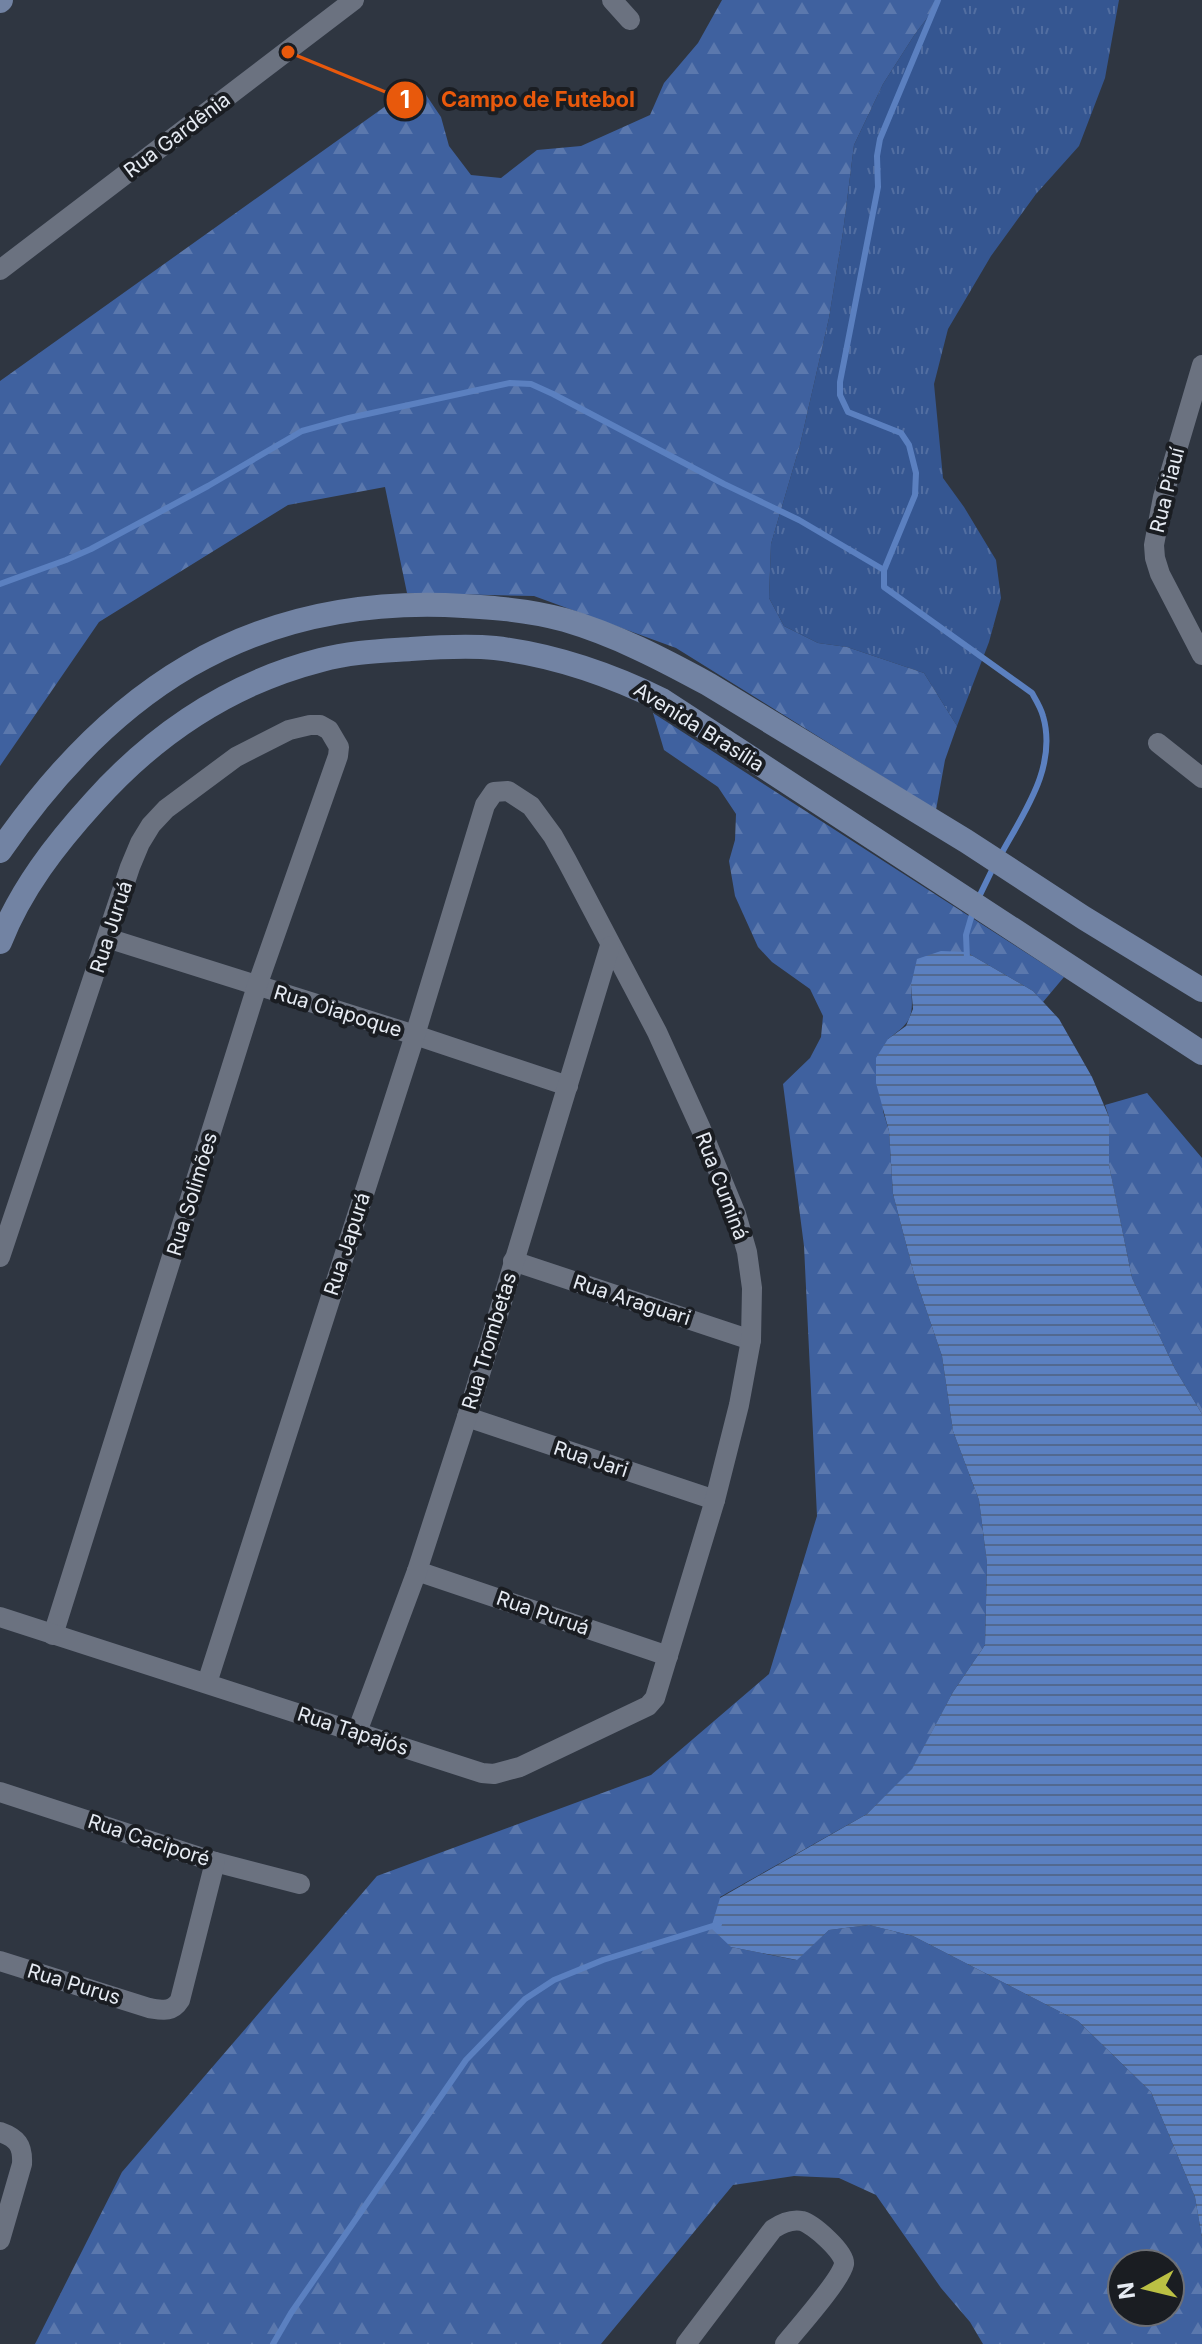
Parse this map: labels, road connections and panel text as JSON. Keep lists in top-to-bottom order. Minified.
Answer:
{"streets":{"street":["Rua Gardênia","Rua Piauí","Avenida Brasília","Rua Juruá","Rua Oiapoque","Rua Cuminá","Rua Solimões","Rua Japurá","Rua Araguari","Rua Trombetas","Rua Jari","Rua Puruá","Rua Tapajós","Rua Caciporé","Rua Purus"]},"crossings":[["Rua Juruá","Rua Oiapoque"],["Rua Juruá","Rua Solimões"],["Rua Oiapoque","Rua Solimões"],["Rua Oiapoque","Rua Japurá"],["Rua Oiapoque","Rua Trombetas"],["Rua Cuminá","Rua Japurá"],["Rua Cuminá","Rua Araguari"],["Rua Cuminá","Rua Trombetas"],["Rua Cuminá","Rua Jari"],["Rua Cuminá","Rua Puruá"],["Rua Cuminá","Rua Tapajós"],["Rua Solimões","Rua Tapajós"],["Rua Japurá","Rua Tapajós"],["Rua Araguari","Rua Trombetas"],["Rua Trombetas","Rua Jari"],["Rua Trombetas","Rua Puruá"],["Rua Trombetas","Rua Tapajós"],["Rua Puruá","Rua Tapajós"],["Rua Caciporé","Rua Purus"]],"places":["Campo de Futebol"],"north":"left"}
